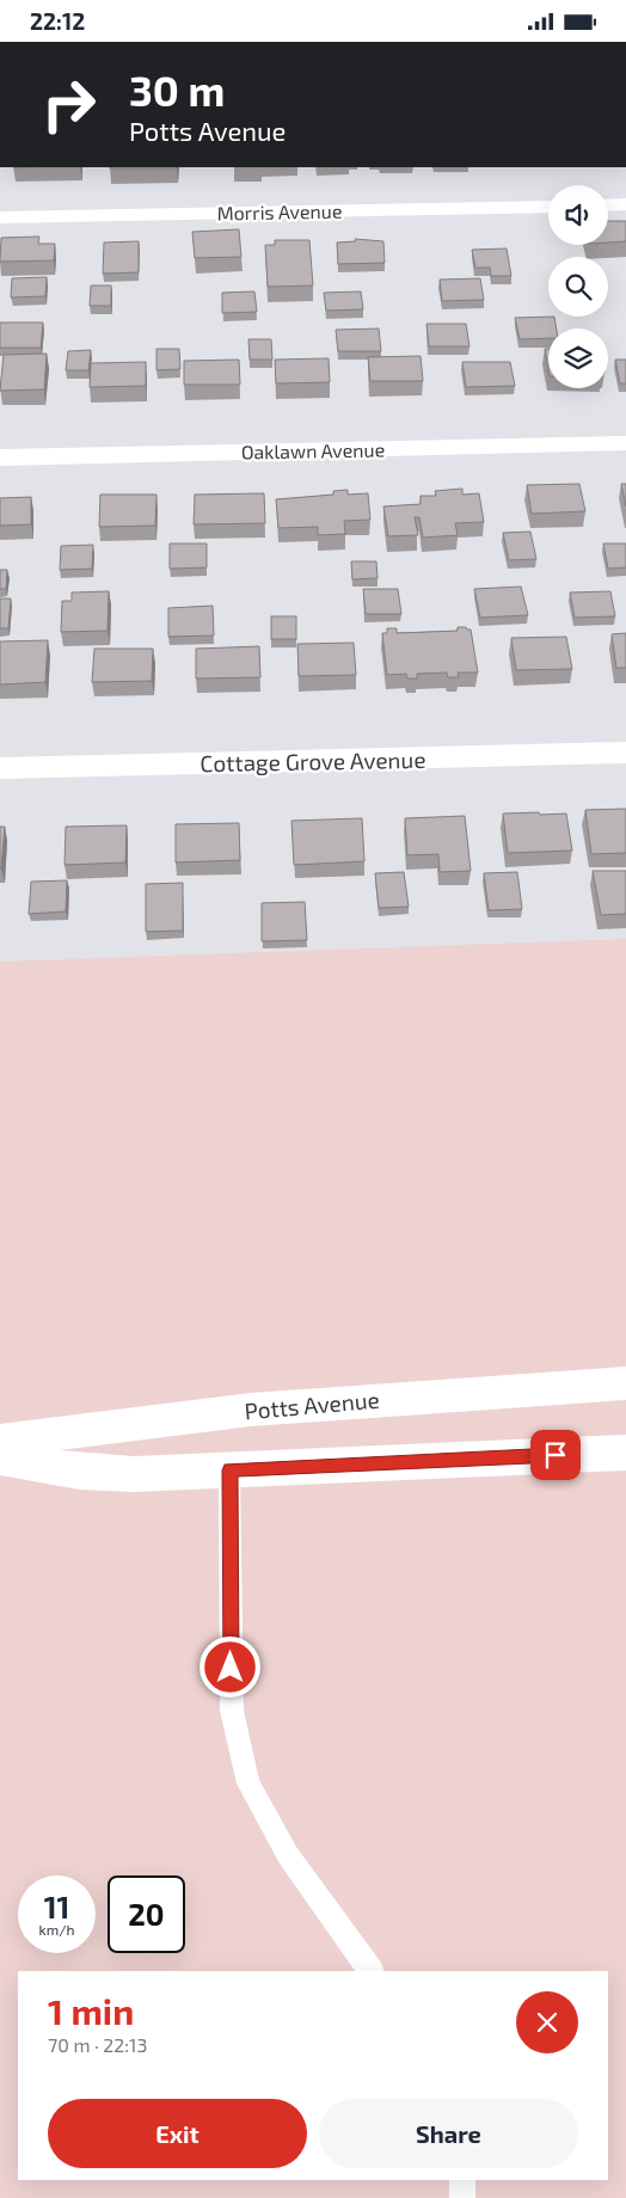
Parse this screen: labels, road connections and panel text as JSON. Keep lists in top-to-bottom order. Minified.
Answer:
{"streets":{"street":["Morris Avenue","Oaklawn Avenue","Cottage Grove Avenue","Potts Avenue"]},"page":{"status":"22:12","turn":["30 m","Potts Avenue"],"speed":"11 km/h","limit":"20","heading":["1 min","70 m · 22:13"],"buttons":["Exit","Share"]}}
